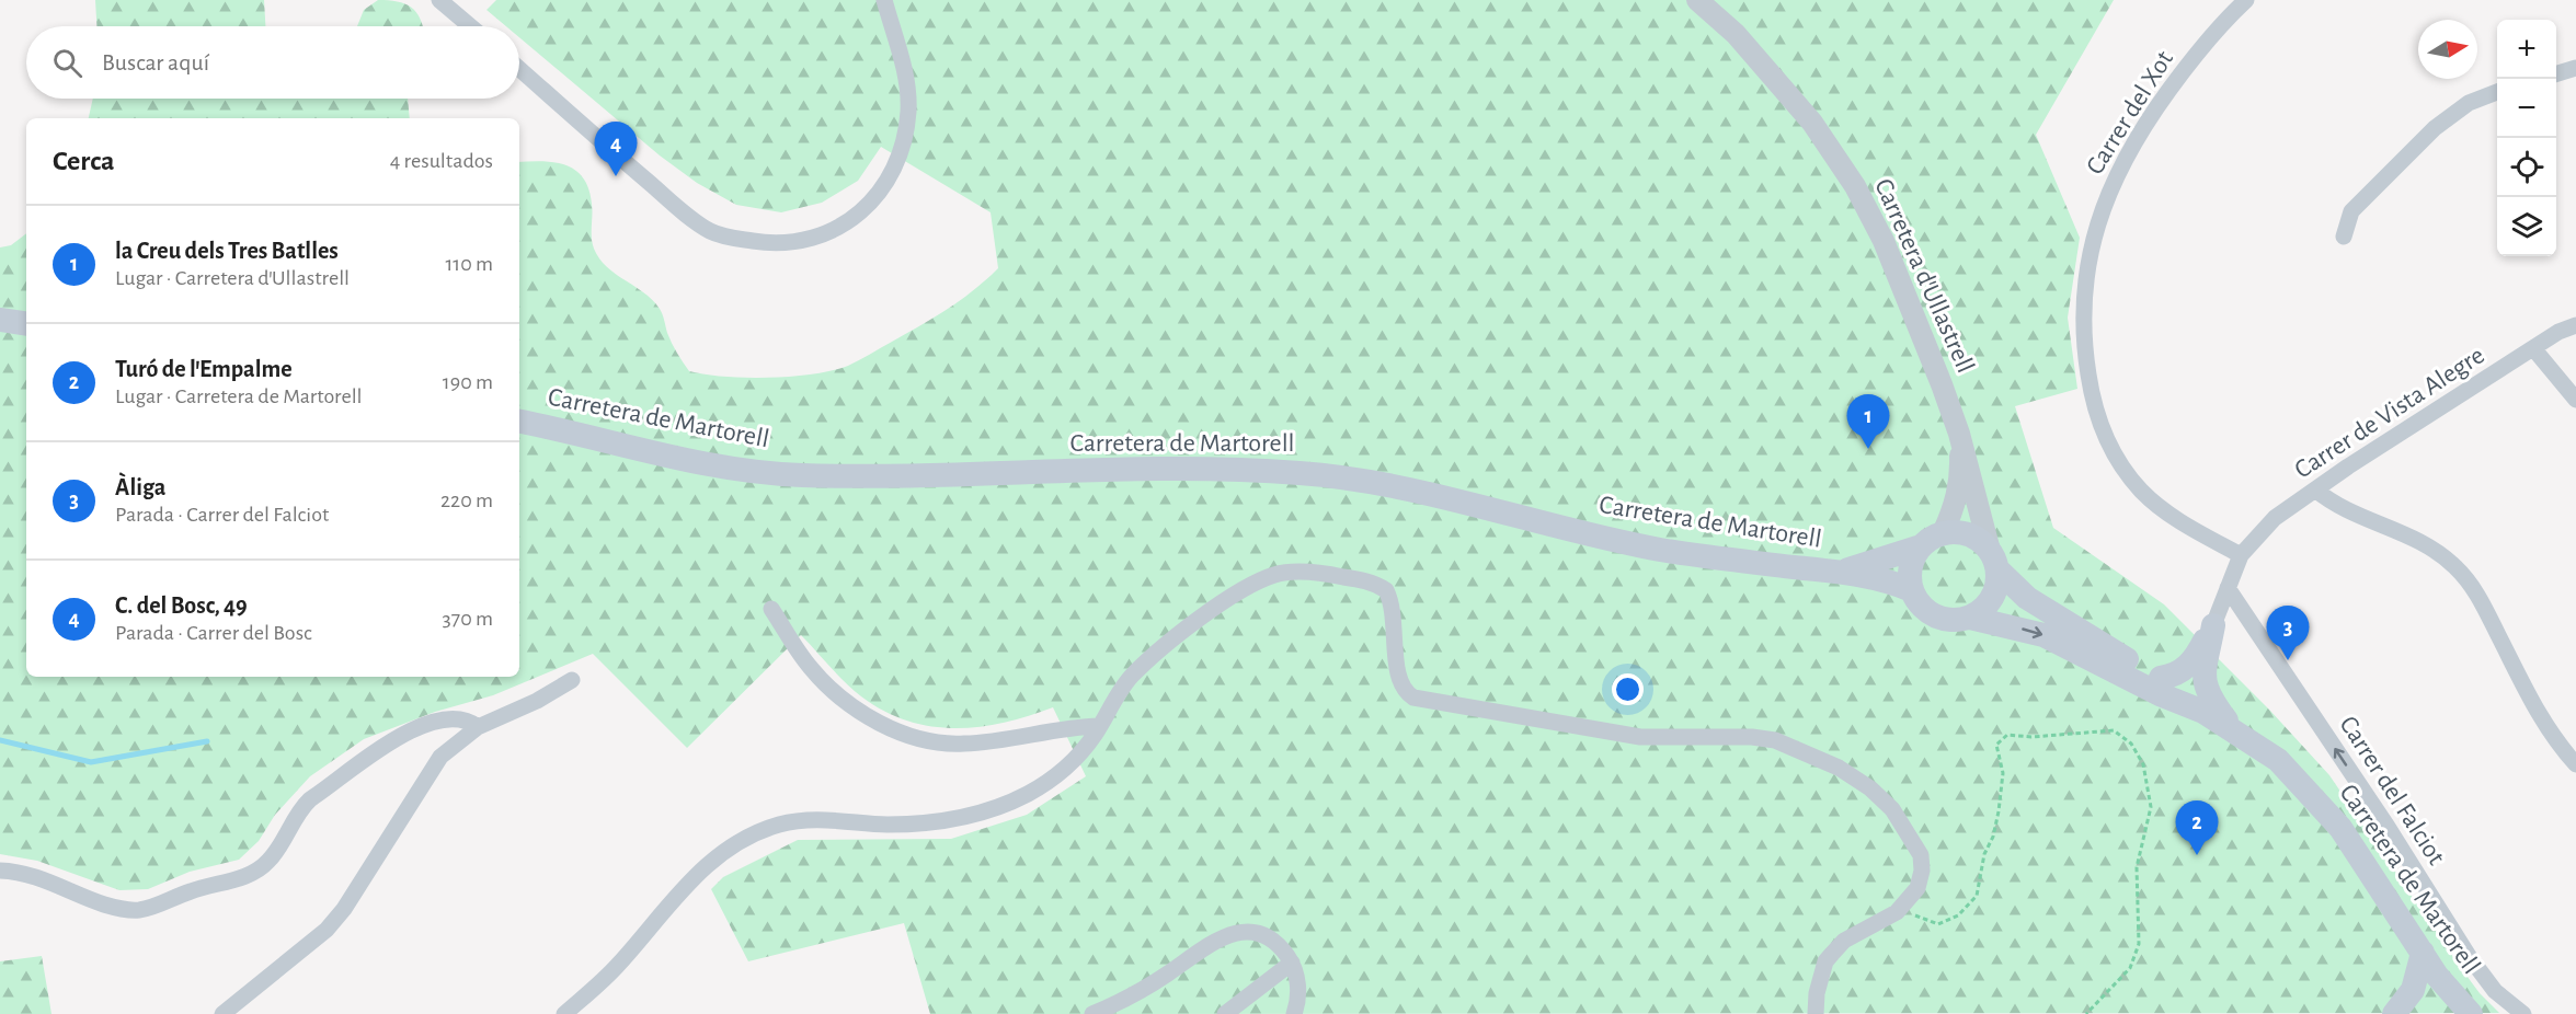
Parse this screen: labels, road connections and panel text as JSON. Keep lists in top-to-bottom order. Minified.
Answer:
{"streets":{"main road":["Carretera de Martorell"],"street":["Carrer del Xot","Carretera d'Ullastrell","Carrer de Vista Alegre","Carrer del Falciot"]},"crossings":[["Carrer del Xot","Carrer de Vista Alegre"],["Carretera d'Ullastrell","Carretera de Martorell"],["Carrer de Vista Alegre","Carrer del Falciot"]],"one_way":["Carrer del Falciot"],"north":"right","page":{"map_buttons":["+","−"],"search":"Buscar aquí","heading":["Cerca","4 resultados"],"pins":["4","1","3","2"],"list":[{"mark":"1","name":"la Creu dels Tres Batlles","note":"Lugar · Carretera d'Ullastrell","value":"110 m"},{"mark":"2","name":"Turó de l'Empalme","note":"Lugar · Carretera de Martorell","value":"190 m"},{"mark":"3","name":"Àliga","note":"Parada · Carrer del Falciot","value":"220 m"},{"mark":"4","name":"C. del Bosc, 49","note":"Parada · Carrer del Bosc","value":"370 m"}]}}
